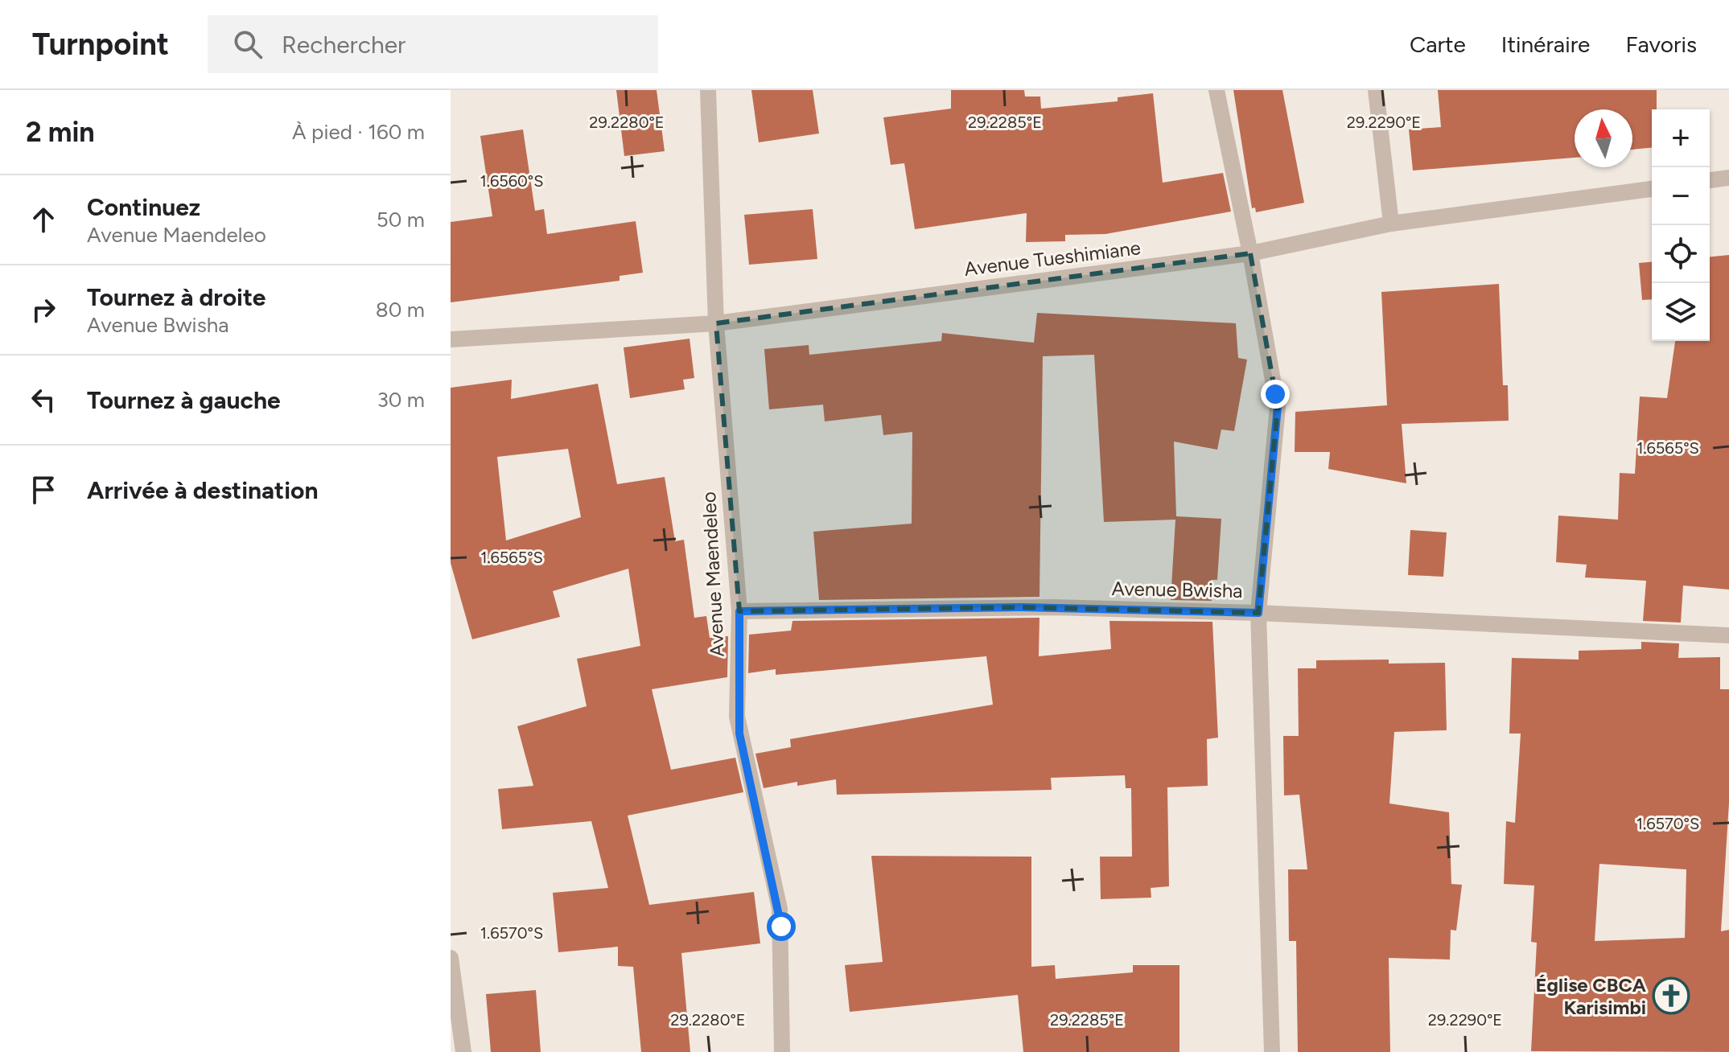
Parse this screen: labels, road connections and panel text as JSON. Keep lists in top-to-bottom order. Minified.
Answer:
{"streets":{"street":["Avenue Tueshimiane","Avenue Maendeleo","Avenue Bwisha"]},"crossings":[["Avenue Tueshimiane","Avenue Maendeleo"],["Avenue Maendeleo","Avenue Bwisha"]],"places":{"church":["Église CBCA Karisimbi"]},"north":"top","page":{"header":"Turnpoint","search":"Rechercher","nav":["Carte","Itinéraire","Favoris"],"heading":["2 min","À pied · 160 m"],"map_buttons":["+","−"],"list":[["Continuez","Avenue Maendeleo","50 m"],["Tournez à droite","Avenue Bwisha","80 m"],["Tournez à gauche","30 m"],"Arrivée à destination"]},"coordinates":["29.2280°E","29.2285°E","29.2290°E","1.6560°S","1.6565°S","1.6570°S"]}
